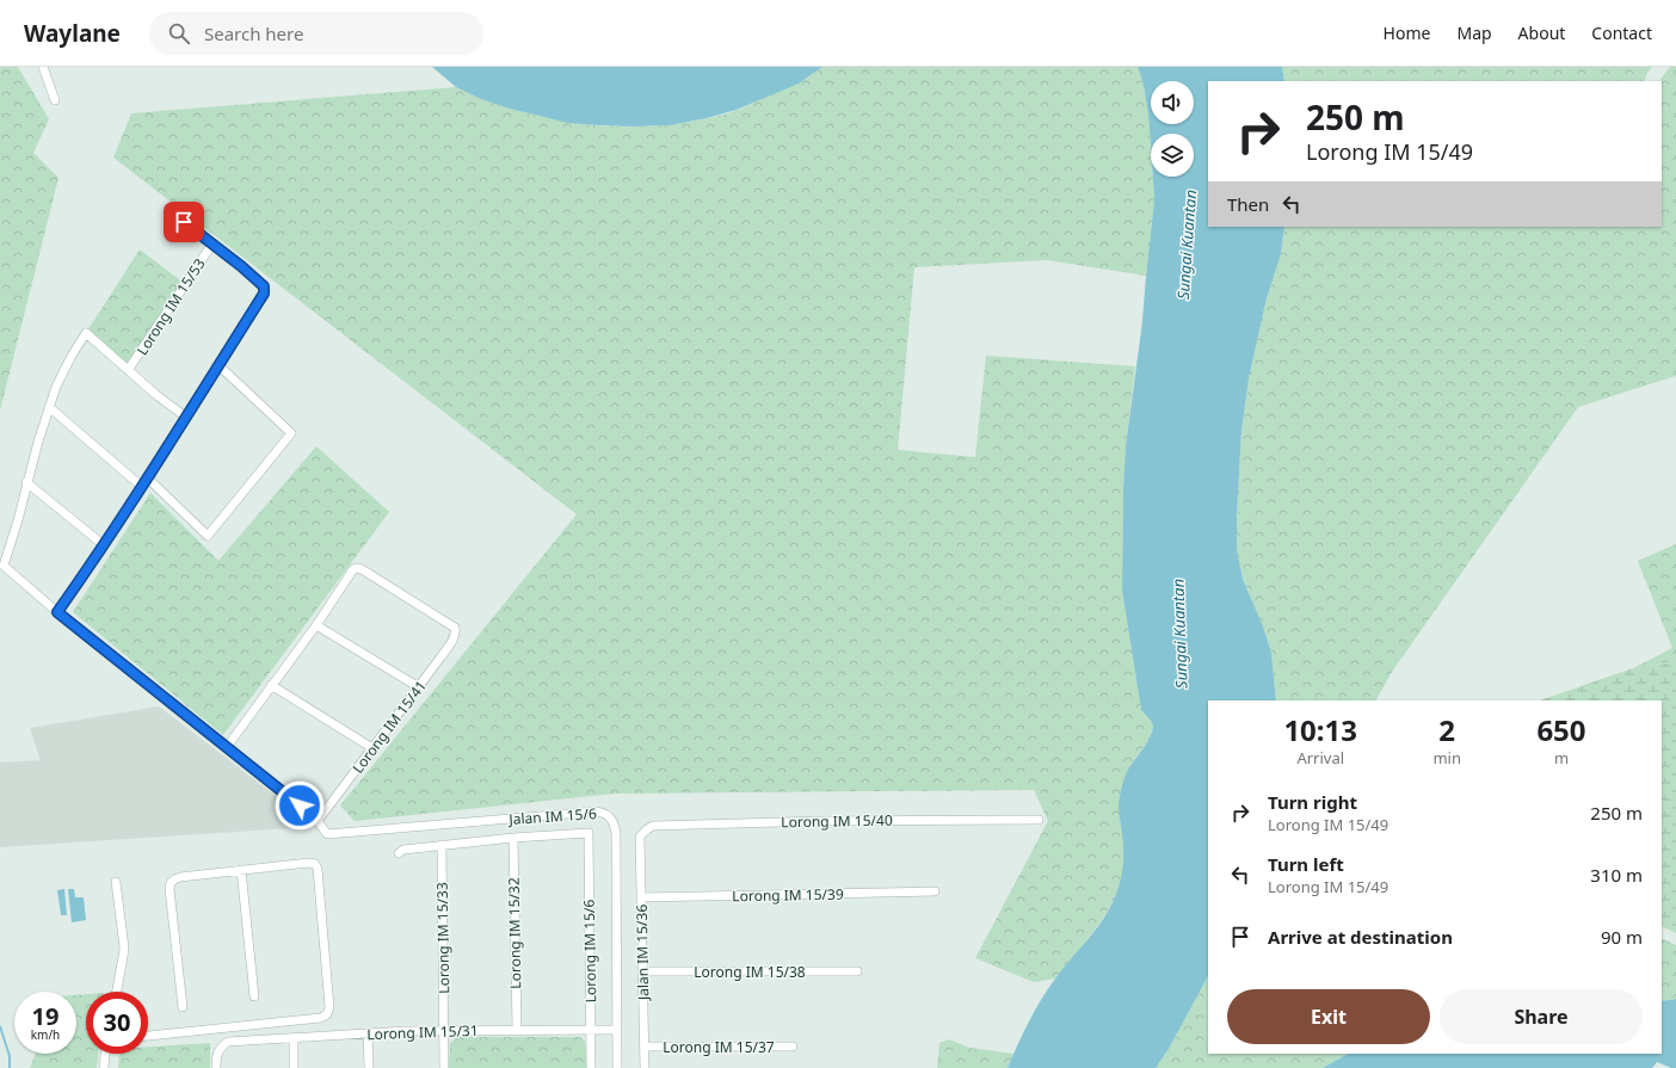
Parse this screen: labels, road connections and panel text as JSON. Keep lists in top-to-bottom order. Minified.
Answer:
{"streets":{"street":["Lorong IM 15/53","Lorong IM 15/41","Jalan IM 15/6","Lorong IM 15/40","Lorong IM 15/39","Lorong IM 15/32","Lorong IM 15/33","Lorong IM 15/6","Jalan IM 15/36","Lorong IM 15/38","Lorong IM 15/31","Lorong IM 15/37"]},"crossings":[["Lorong IM 15/41","Jalan IM 15/6"],["Jalan IM 15/6","Lorong IM 15/31"],["Lorong IM 15/40","Jalan IM 15/36"],["Lorong IM 15/39","Jalan IM 15/36"],["Lorong IM 15/32","Lorong IM 15/6"],["Lorong IM 15/32","Lorong IM 15/31"],["Lorong IM 15/33","Lorong IM 15/31"],["Lorong IM 15/6","Lorong IM 15/31"],["Jalan IM 15/36","Lorong IM 15/38"],["Jalan IM 15/36","Lorong IM 15/37"]],"water":["Sungai Kuantan"],"page":{"header":"Waylane","search":"Search here","nav":["Home","Map","About","Contact"],"turn":["250 m","Lorong IM 15/49"],"then":"Then","eta":["10:13","Arrival","2","min","650","m"],"list":[{"name":"Turn right","note":"Lorong IM 15/49","value":"250 m"},{"name":"Turn left","note":"Lorong IM 15/49","value":"310 m"},{"name":"Arrive at destination","value":"90 m"}],"buttons":["Exit","Share"],"speed":"19 km/h","limit":"30"}}
